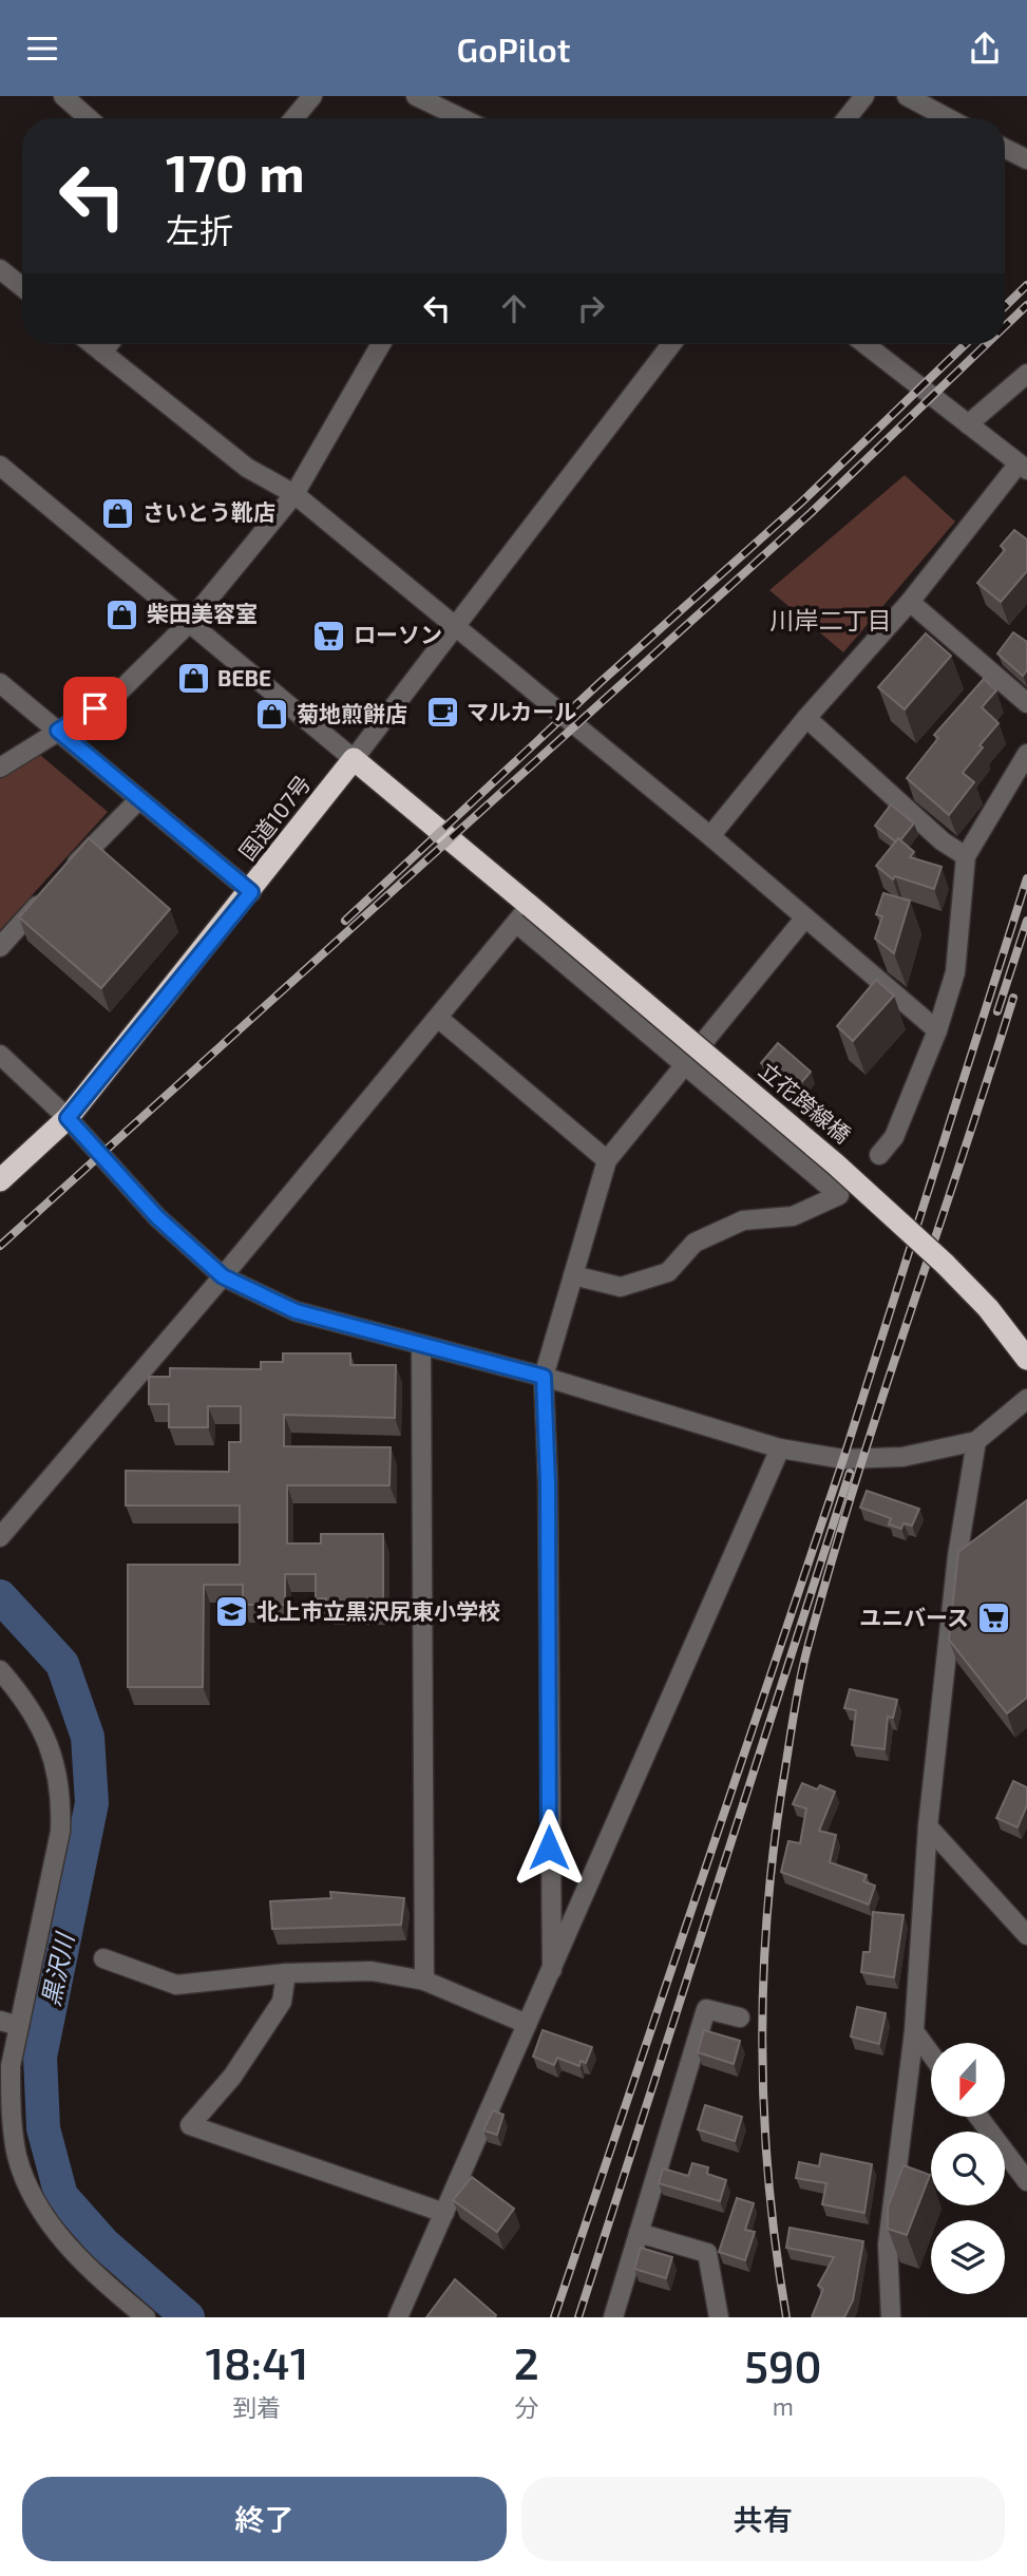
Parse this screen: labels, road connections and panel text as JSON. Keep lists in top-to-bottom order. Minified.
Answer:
{"streets":{"highway":["国道107号","立花跨線橋"]},"districts":["川岸二丁目"],"water":["黒沢川"],"places":{"shop":["さいとう靴店","柴田美容室","BEBE","菊地煎餅店"],"supermarket":["ローソン","ユニバース"],"cafe":["マルカール"],"school or university":["北上市立黒沢尻東小学校"]},"north":"bottom","page":{"header":"GoPilot","turn":["170 m","左折"],"eta":["18:41","到着","2","分","590","m"],"buttons":["終了","共有"]}}
